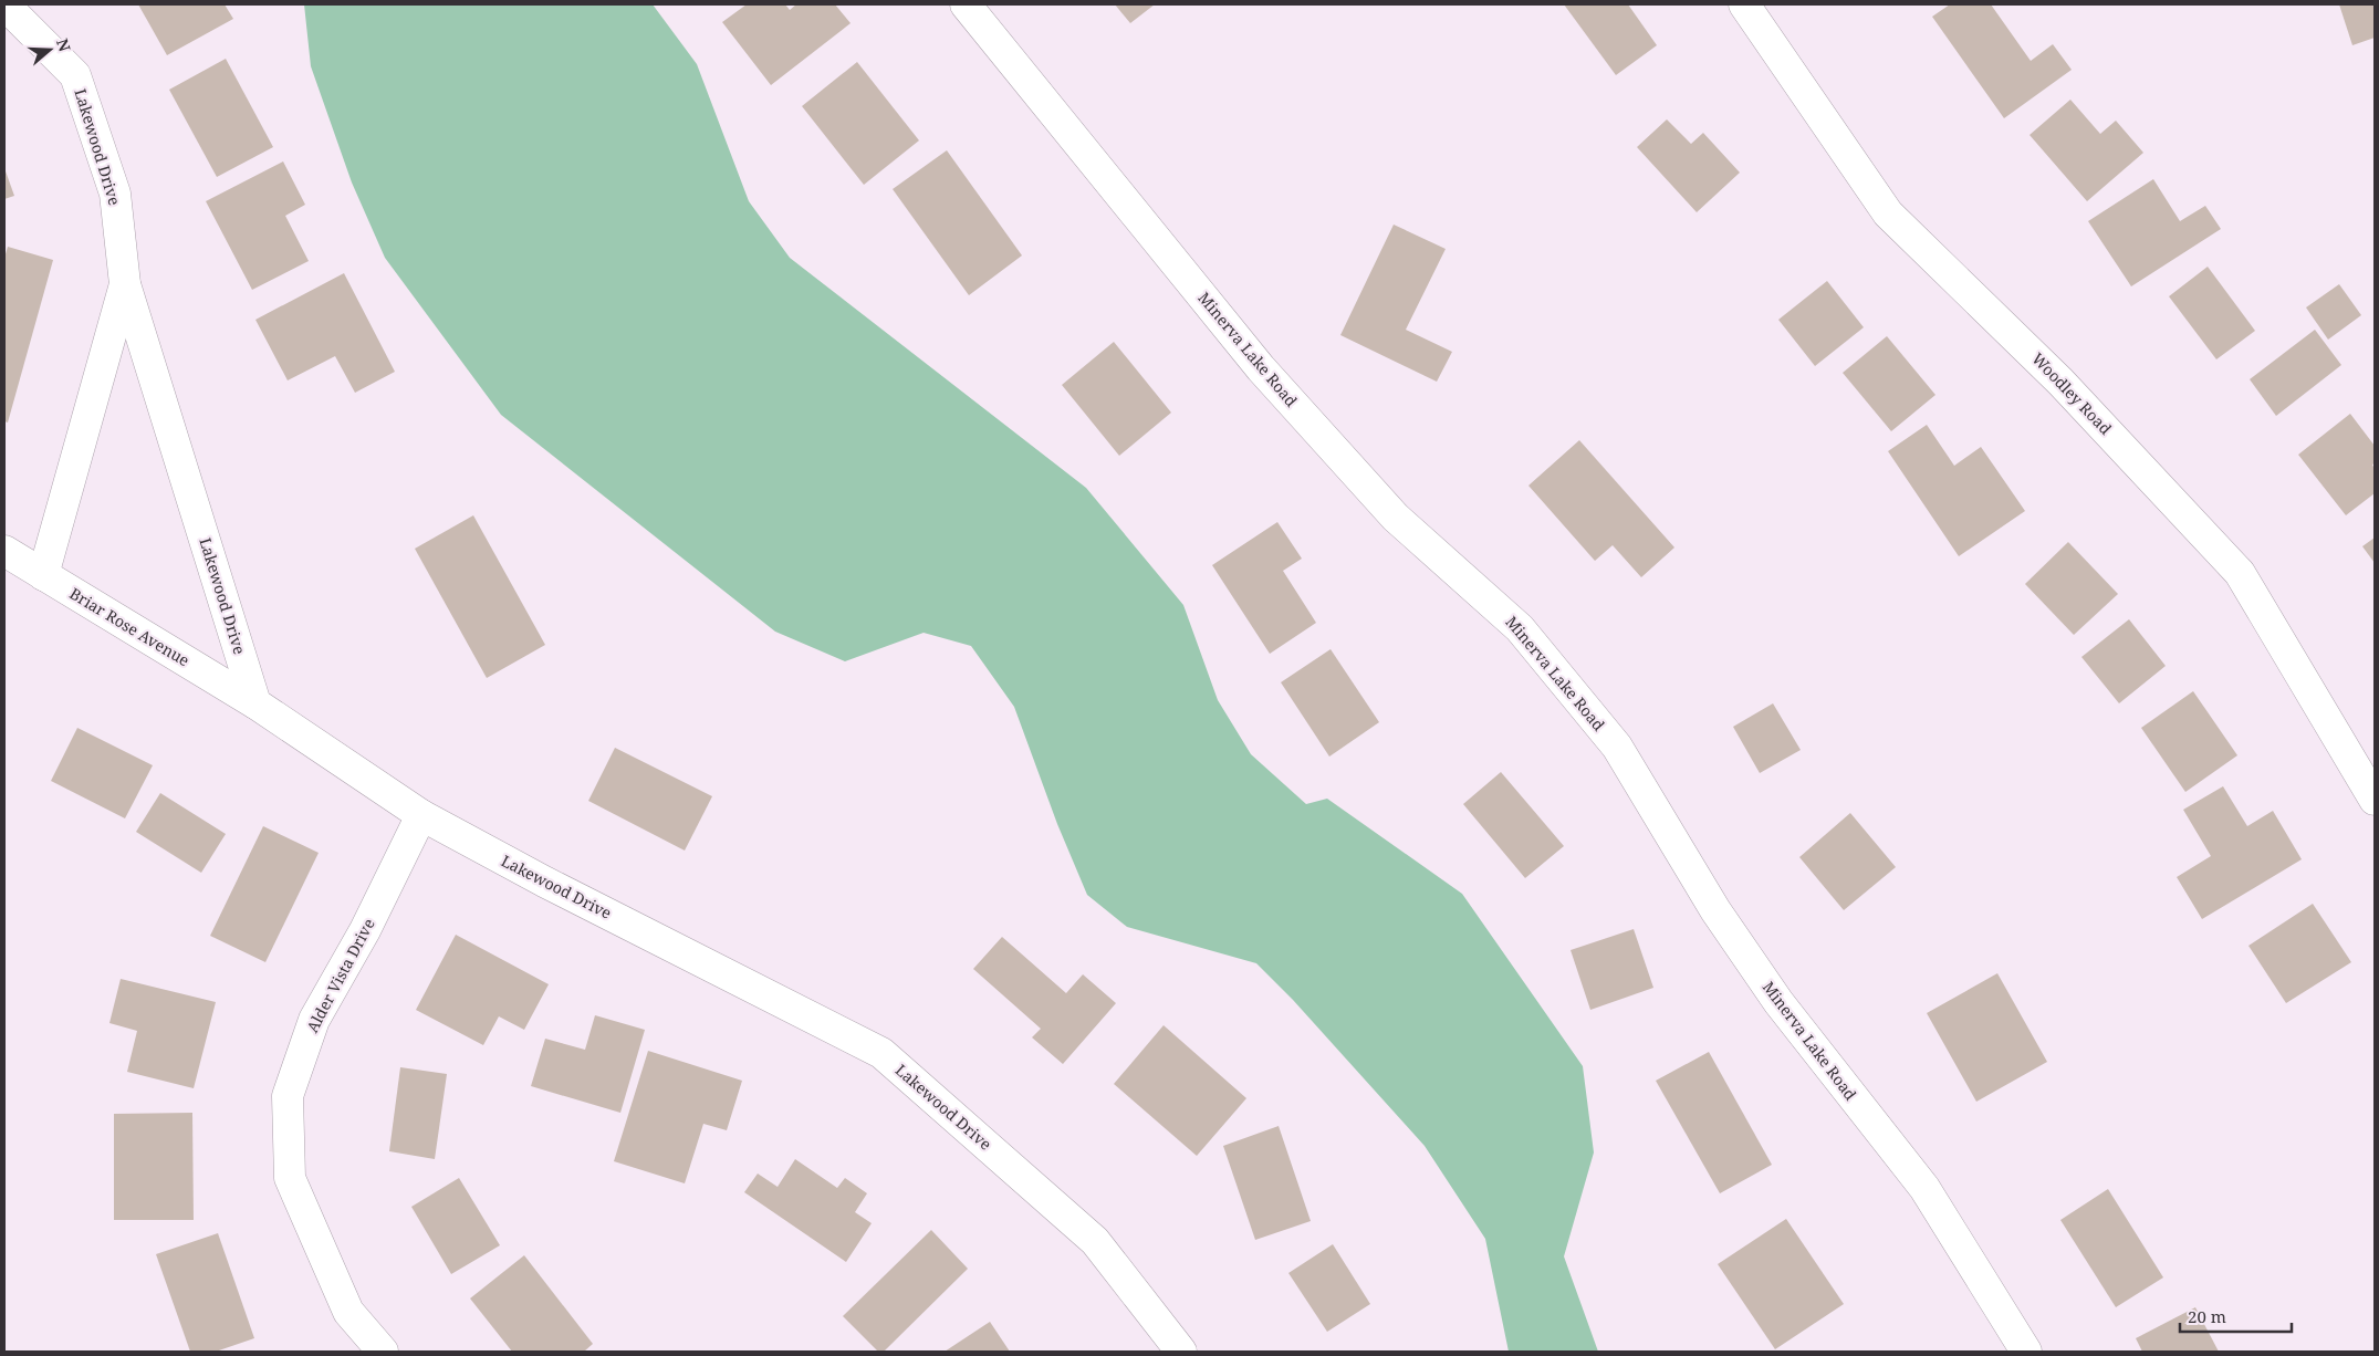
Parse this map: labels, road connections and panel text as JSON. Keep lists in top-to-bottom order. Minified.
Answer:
{"streets":{"street":["Lakewood Drive","Minerva Lake Road","Woodley Road","Briar Rose Avenue","Alder Vista Drive"]},"crossings":[["Lakewood Drive","Briar Rose Avenue"],["Lakewood Drive","Alder Vista Drive"]],"scale_bar":"20 m","north":"right"}
